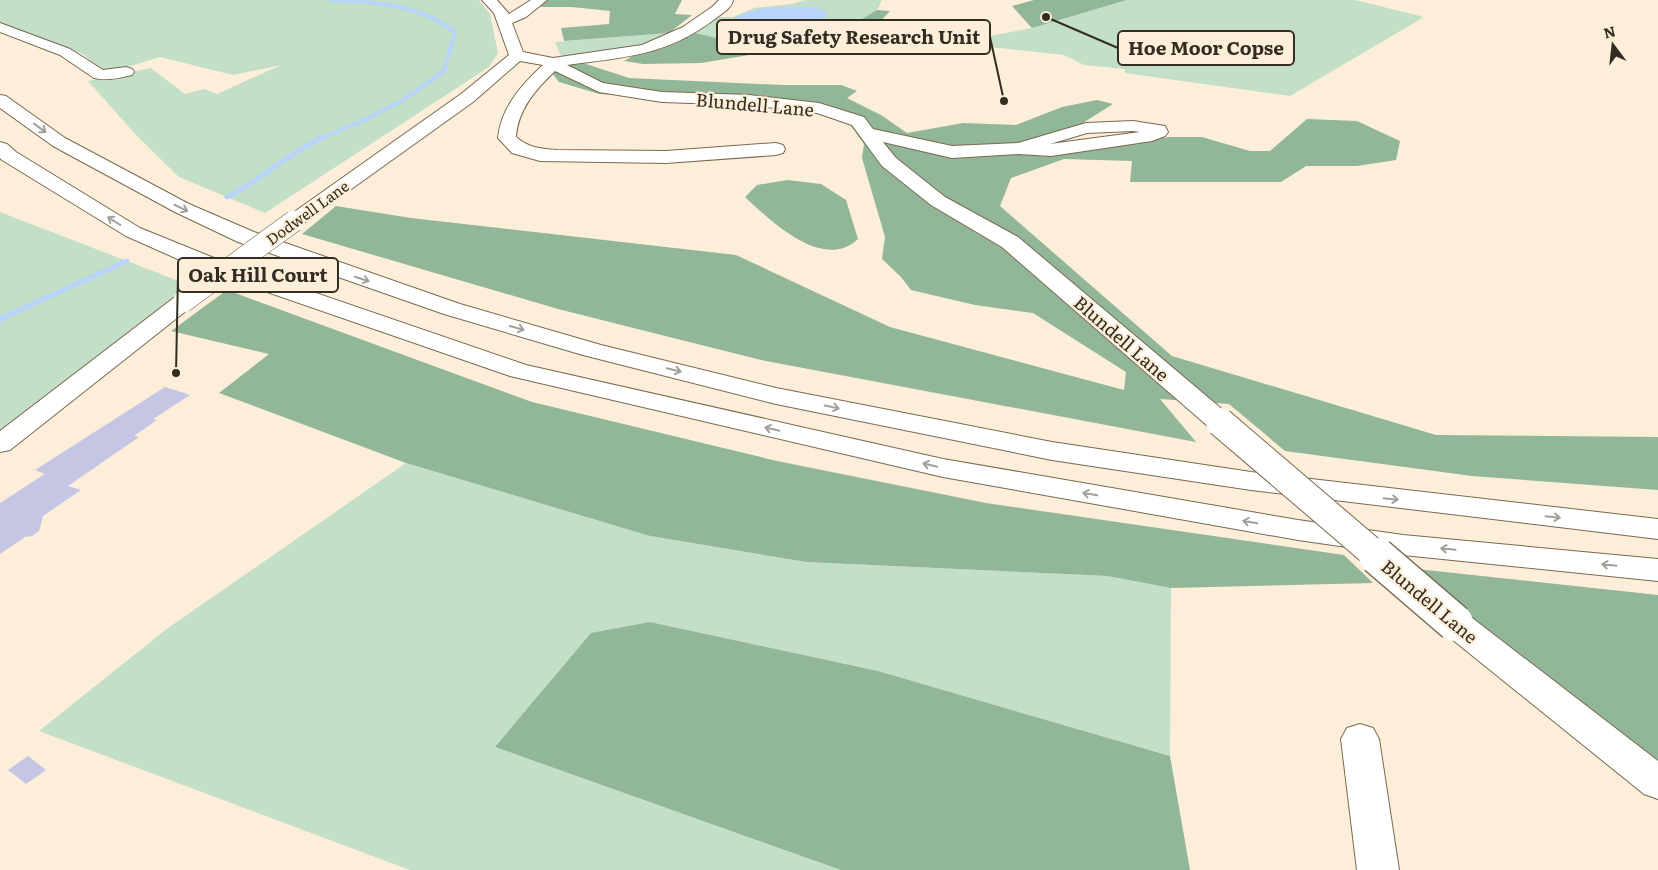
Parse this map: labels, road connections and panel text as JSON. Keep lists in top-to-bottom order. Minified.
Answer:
{"streets":{"main road":["Blundell Lane","Dodwell Lane"]},"crossings":[["Blundell Lane","Dodwell Lane"]],"places":["Hoe Moor Copse","Drug Safety Research Unit","Oak Hill Court"],"north":"top"}
